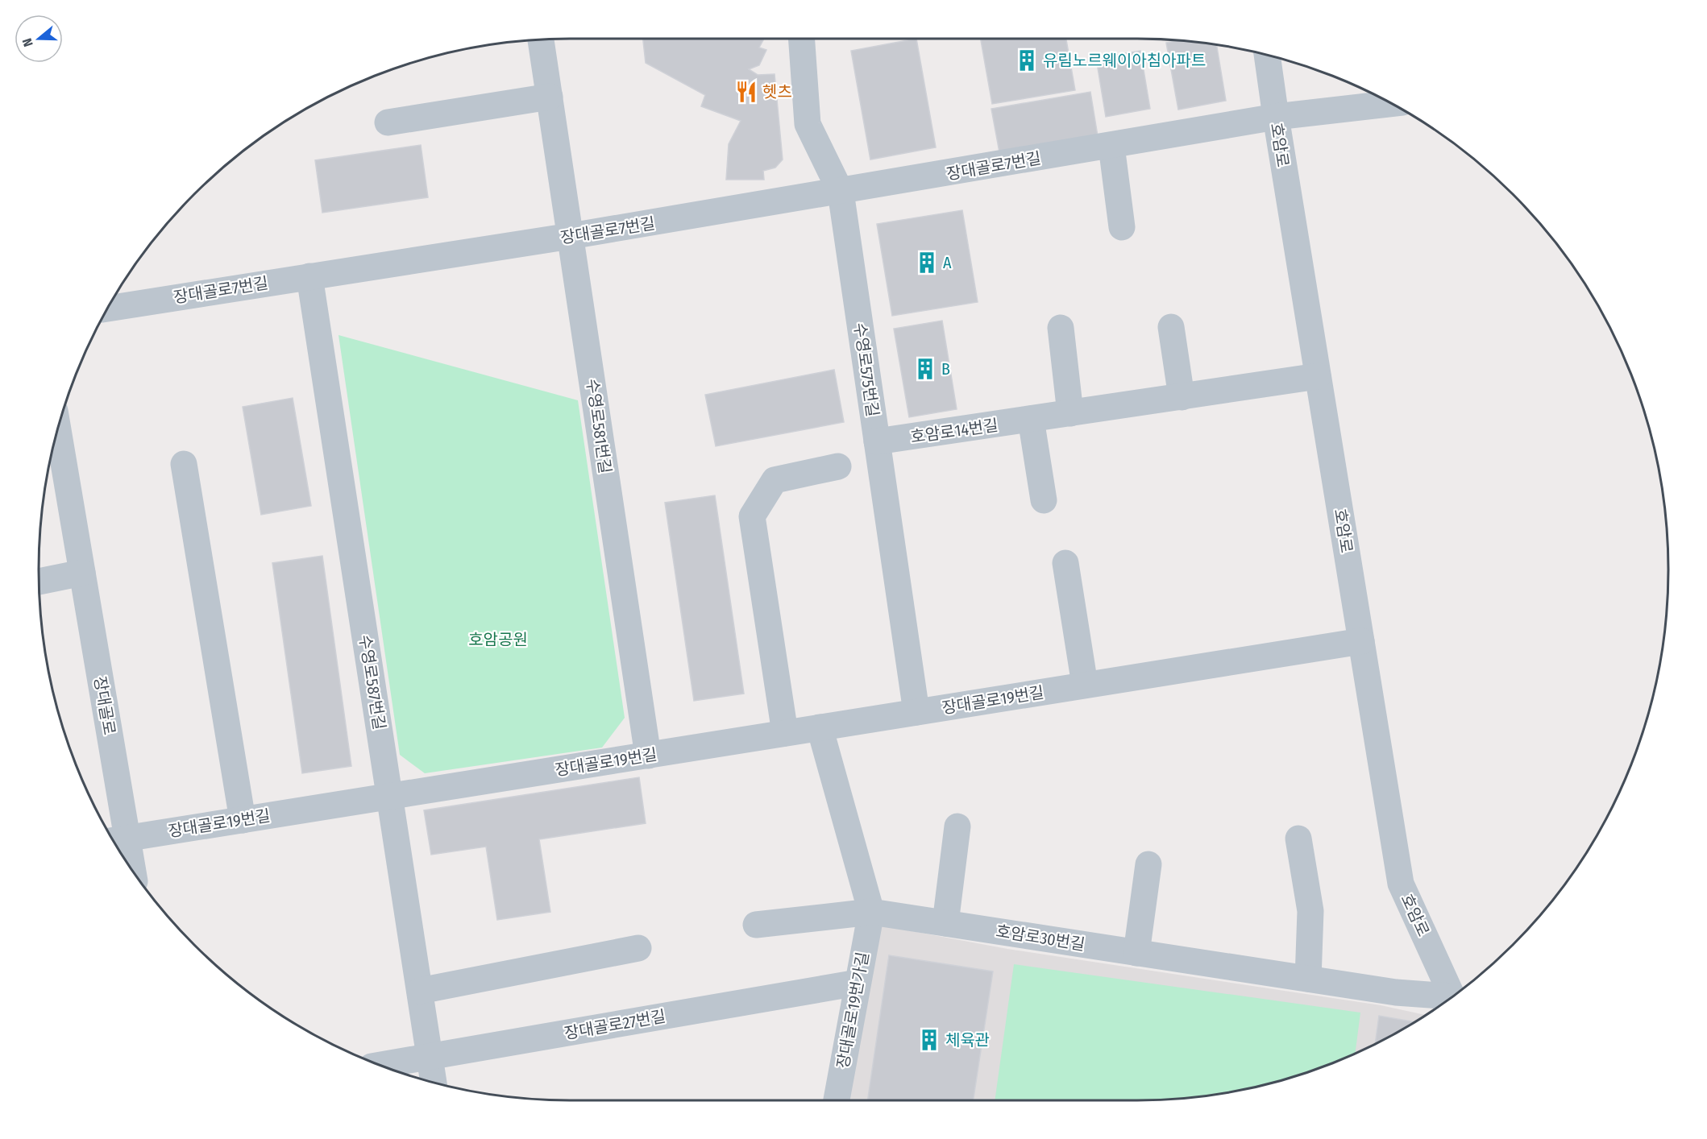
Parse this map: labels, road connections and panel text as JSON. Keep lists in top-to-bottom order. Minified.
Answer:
{"streets":{"street":["호암로","장대골로7번길","수영로575번길","수영로581번길","호암로14번길","수영로587번길","장대골로19번길","장대골로","호암로30번길","장대골로19번가길","장대골로27번길"]},"crossings":[["호암로","장대골로7번길"],["호암로","호암로14번길"],["호암로","장대골로19번길"],["장대골로7번길","수영로575번길"],["장대골로7번길","수영로581번길"],["장대골로7번길","수영로587번길"],["수영로575번길","호암로14번길"],["수영로575번길","장대골로19번길"],["수영로581번길","장대골로19번길"],["수영로587번길","장대골로19번길"],["수영로587번길","장대골로27번길"],["장대골로19번길","장대골로"],["장대골로19번길","장대골로19번가길"],["호암로30번길","장대골로19번가길"],["장대골로19번가길","장대골로27번길"]],"parks":["호암공원"],"places":{"building":["유림노르웨이아침아파트","A","B","체육관"],"restaurant":["헷츠"]},"north":"left"}
